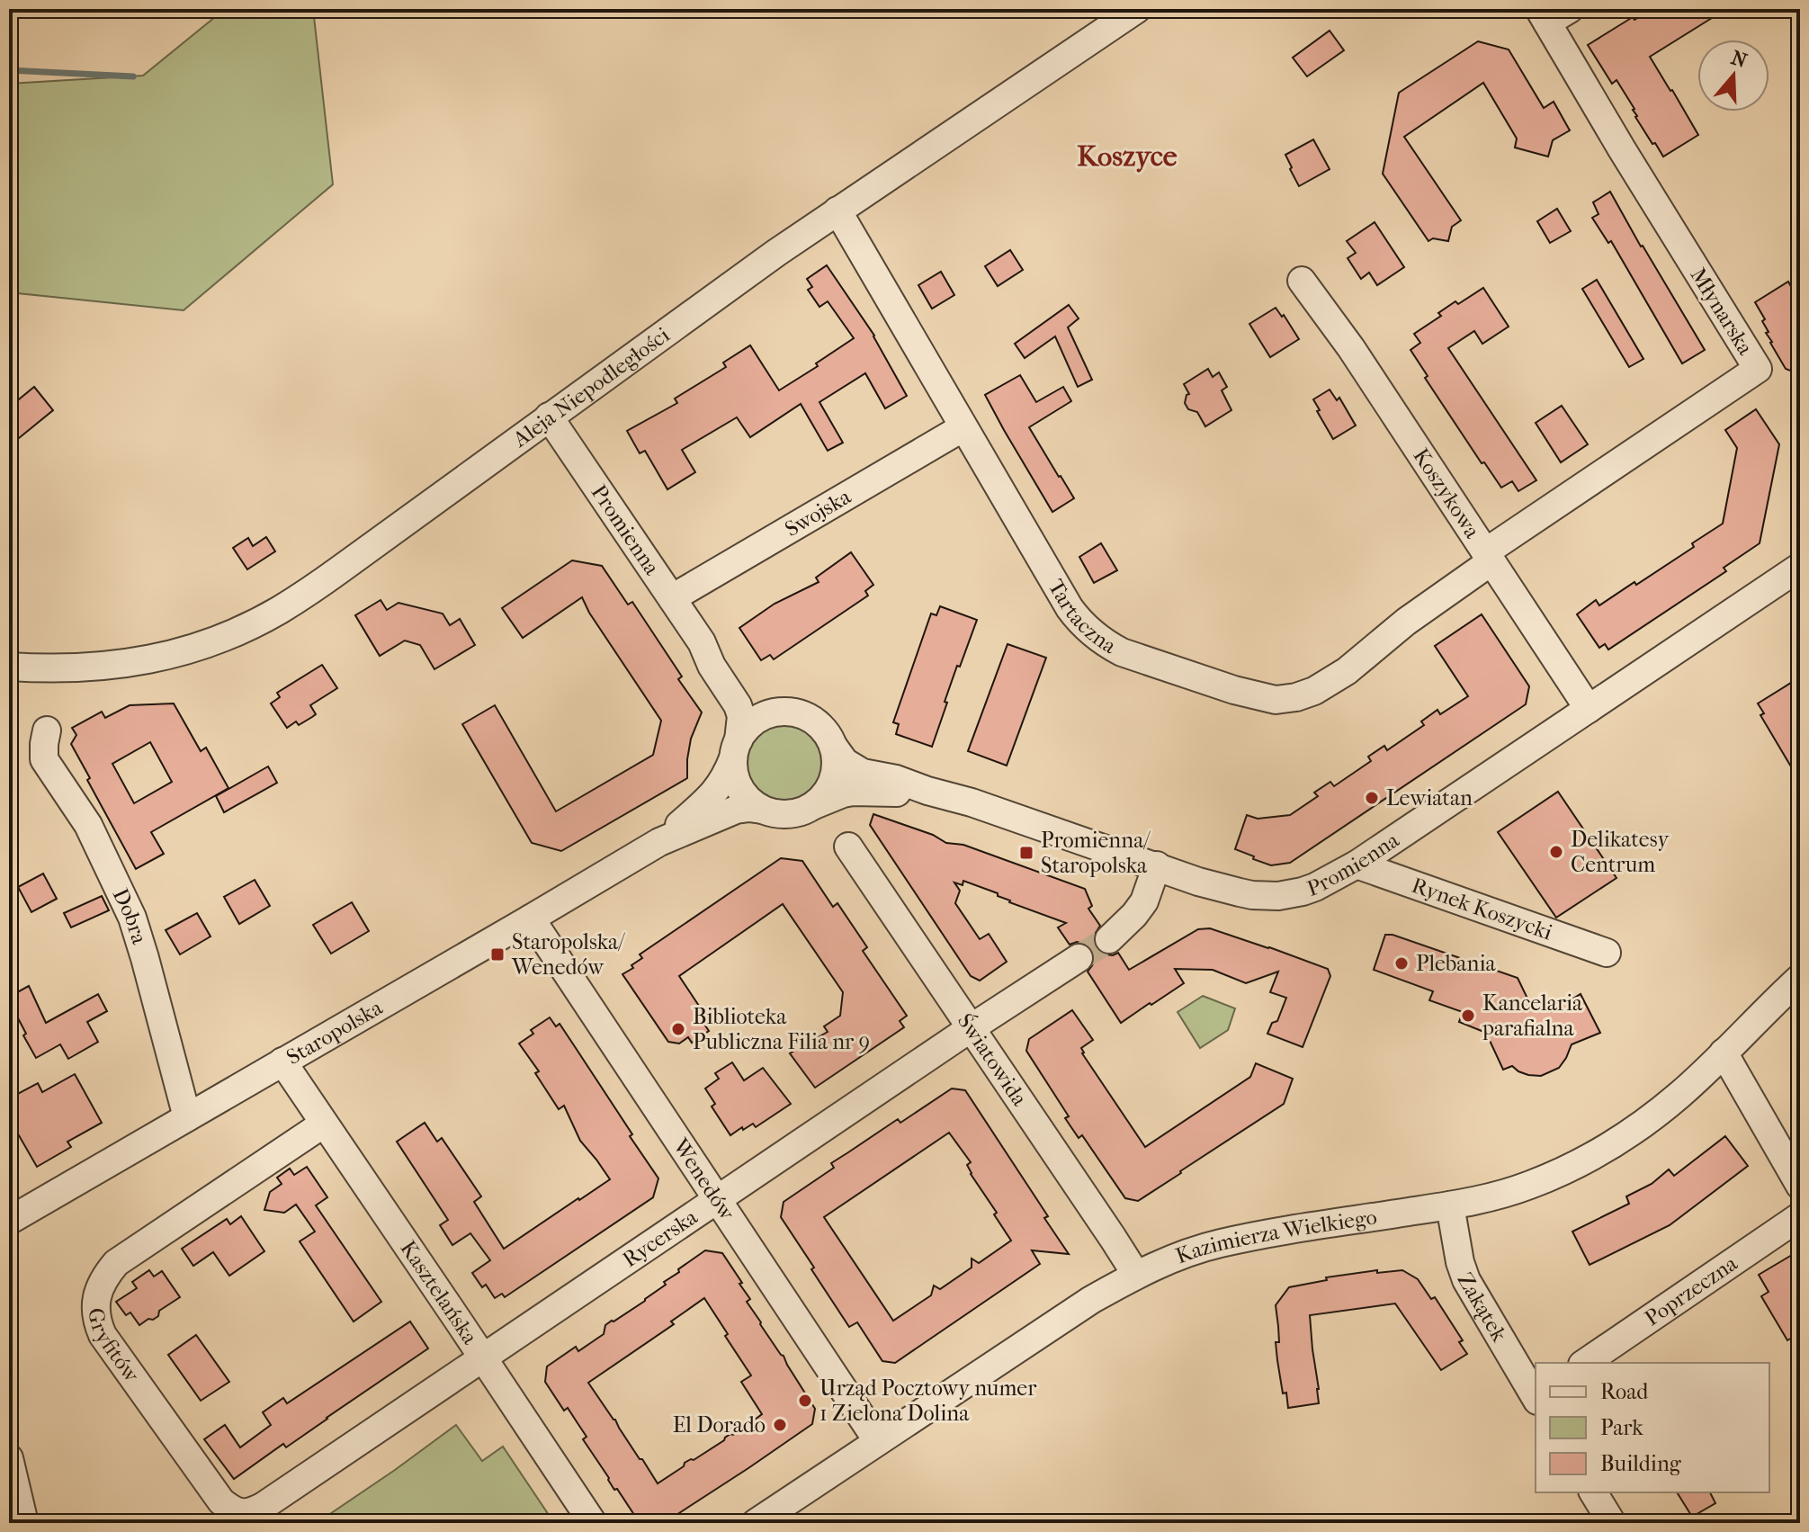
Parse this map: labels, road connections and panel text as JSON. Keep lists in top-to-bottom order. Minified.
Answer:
{"streets":{"street":["Młynarska","Aleja Niepodległości","Koszykowa","Swojska","Promienna","Tartaczna","Rynek Koszycki","Dobra","Staropolska","Światowida","Wenedów","Rycerska","Kazimierza Wielkiego","Poprzeczna","Kasztelańska","Zakątek","Gryfitów"]},"crossings":[["Młynarska","Koszykowa"],["Młynarska","Tartaczna"],["Aleja Niepodległości","Promienna"],["Aleja Niepodległości","Tartaczna"],["Koszykowa","Promienna"],["Koszykowa","Tartaczna"],["Swojska","Promienna"],["Swojska","Tartaczna"],["Promienna","Rynek Koszycki"],["Promienna","Staropolska"],["Dobra","Staropolska"],["Staropolska","Wenedów"],["Staropolska","Kasztelańska"],["Światowida","Rycerska"],["Światowida","Kazimierza Wielkiego"],["Wenedów","Rycerska"],["Wenedów","Kazimierza Wielkiego"],["Rycerska","Kasztelańska"],["Rycerska","Gryfitów"],["Kazimierza Wielkiego","Zakątek"],["Kasztelańska","Gryfitów"]],"districts":["Koszyce"],"places":{"other":["Lewiatan","Delikatesy Centrum","Plebania","Kancelaria parafialna","Biblioteka Publiczna Filia nr 9","Urząd Pocztowy numer 1 Zielona Dolina","El Dorado"],"transit":["Promienna/ Staropolska","Staropolska/ Wenedów"]},"legend":["Road","Park","Building"],"north":"top"}
